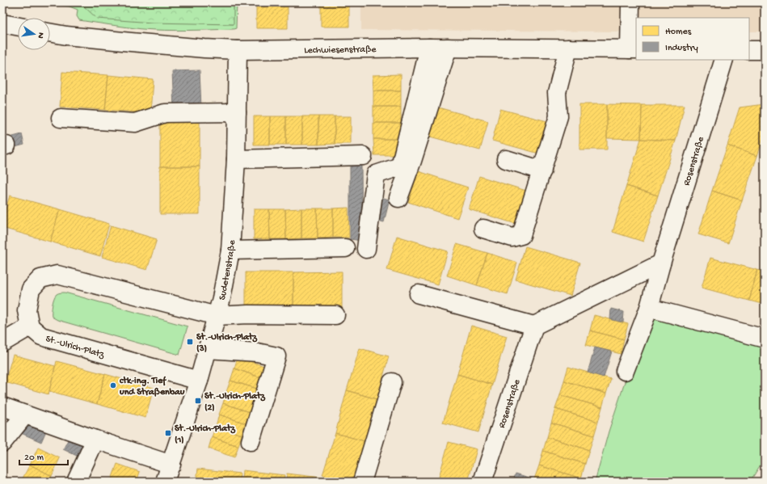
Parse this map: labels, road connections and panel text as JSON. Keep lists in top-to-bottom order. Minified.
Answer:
{"streets":{"street":["Lechwiesenstraße","Rosenstraße","Sudetenstraße","St.-Ulrich-Platz"]},"crossings":[["Lechwiesenstraße","Sudetenstraße"],["Sudetenstraße","St.-Ulrich-Platz"]],"places":{"transit":["St.-Ulrich-Platz (3)","St.-Ulrich-Platz (2)","St.-Ulrich-Platz (1)"],"other":["ctk-ing. Tief und Straßenbau"]},"legend":["Homes","Industry"],"scale_bar":"20 m","north":"right"}
